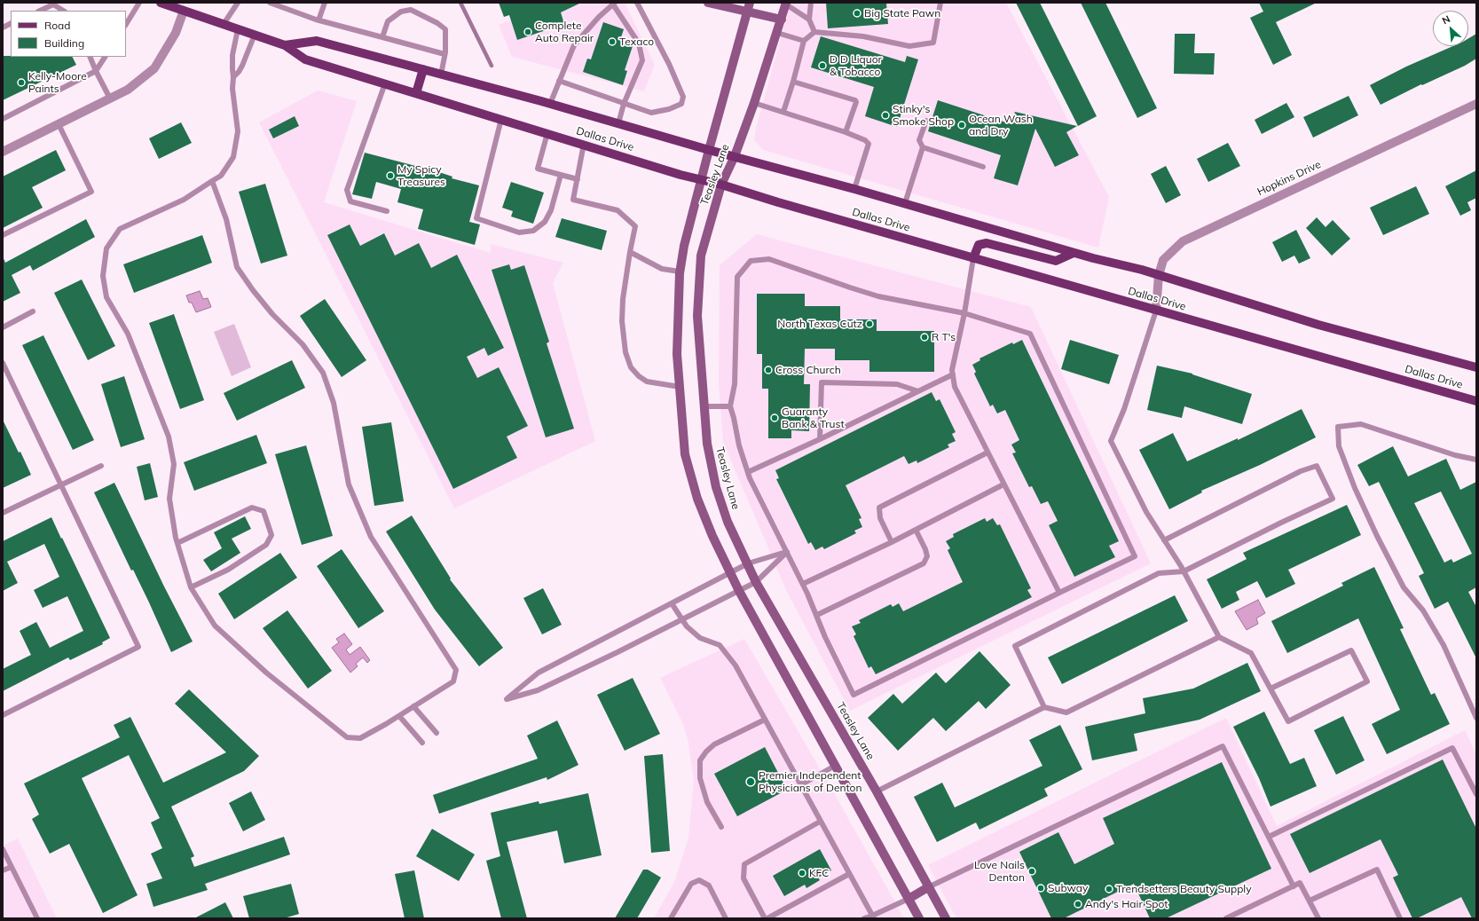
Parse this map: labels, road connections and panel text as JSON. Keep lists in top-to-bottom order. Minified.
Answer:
{"streets":{"main road":["Dallas Drive","Teasley Lane"],"street":["Hopkins Drive"]},"crossings":[["Dallas Drive","Teasley Lane"],["Dallas Drive","Hopkins Drive"]],"places":["Big State Pawn","Complete Auto Repair","Texaco","D D Liquor & Tobacco","Kelly-Moore Paints","Stinky's Smoke Shop","Ocean Wash and Dry","My Spicy Treasures","North Texas Cutz","R T's","Cross Church","Guaranty Bank & Trust","Premier Independent Physicians of Denton","Love Nails Denton","KFC","Subway","Trendsetters Beauty Supply","Andy's Hair Spot"],"legend":["Road","Building"],"north":"top left"}
